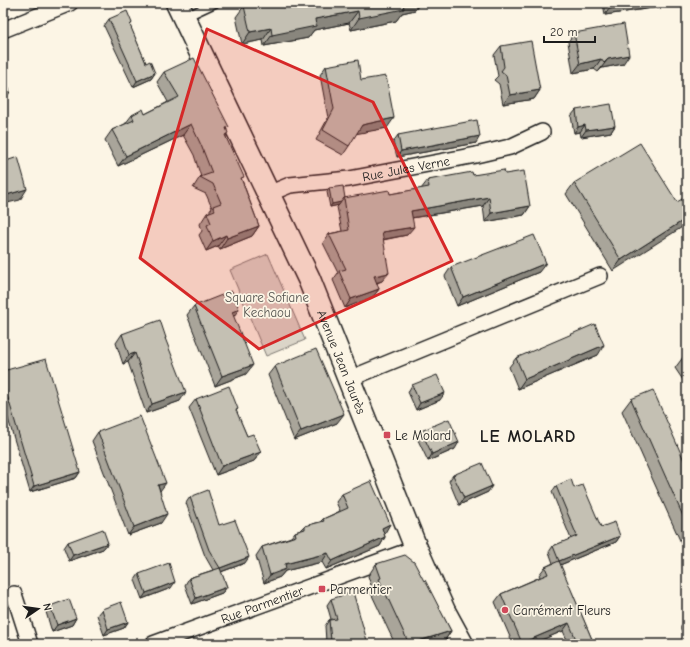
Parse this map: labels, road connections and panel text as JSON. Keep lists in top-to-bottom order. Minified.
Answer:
{"streets":{"main road":["Avenue Jean Jaurès"],"street":["Rue Jules Verne","Rue Parmentier"]},"crossings":[["Rue Jules Verne","Avenue Jean Jaurès"],["Avenue Jean Jaurès","Rue Parmentier"]],"districts":["LE MOLARD"],"parks":["Square Sofiane Kechaou"],"places":{"transit":["Le Molard","Parmentier"],"other":["Carrément Fleurs"]},"scale_bar":"20 m","north":"right"}
